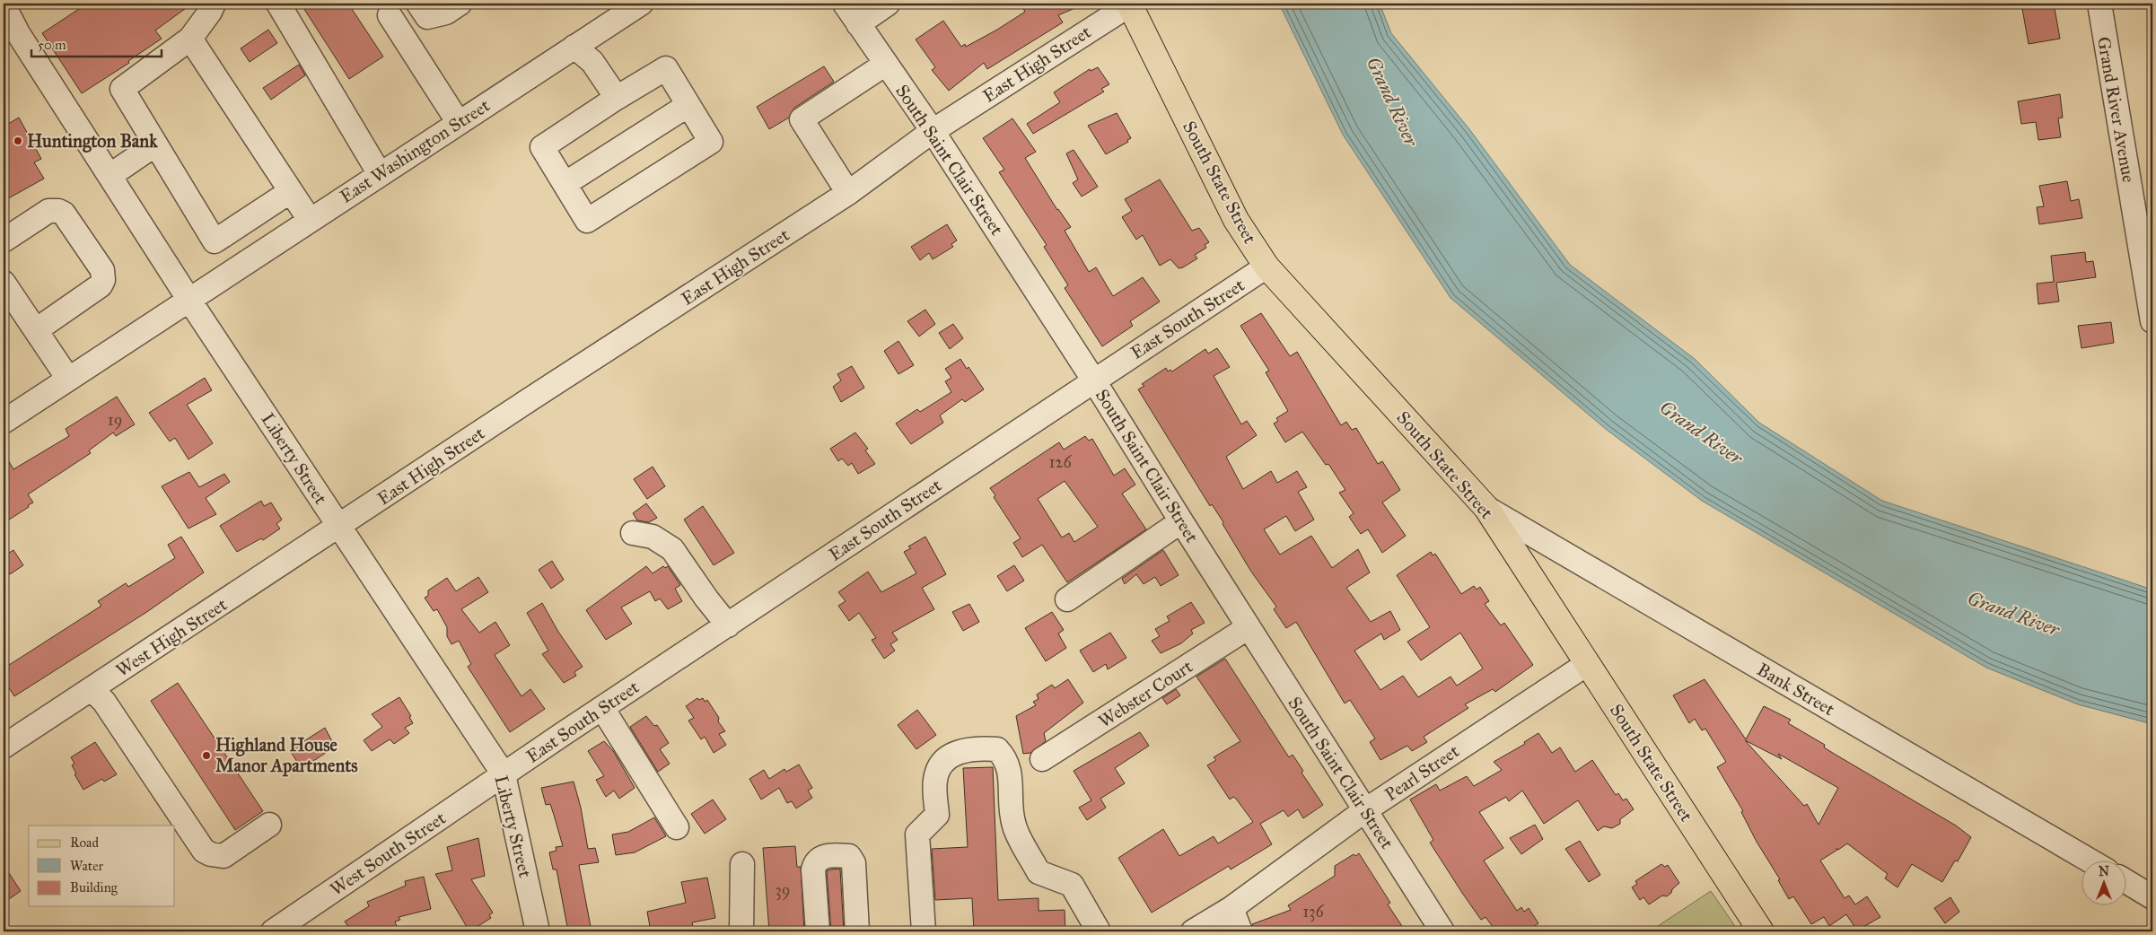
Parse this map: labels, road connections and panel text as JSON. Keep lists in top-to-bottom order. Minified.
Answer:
{"streets":{"main road":["South State Street"],"street":["East High Street","Grand River Avenue","East Washington Street","South Saint Clair Street","East South Street","Liberty Street","West High Street","Bank Street","Webster Court","Pearl Street","West South Street"]},"crossings":[["East High Street","South Saint Clair Street"],["East High Street","South State Street"],["East High Street","Liberty Street"],["East High Street","West High Street"],["East Washington Street","Liberty Street"],["South Saint Clair Street","East South Street"],["South Saint Clair Street","Webster Court"],["South Saint Clair Street","Pearl Street"],["South State Street","East South Street"],["South State Street","Bank Street"],["South State Street","Pearl Street"],["East South Street","Liberty Street"],["East South Street","West South Street"],["Liberty Street","West High Street"],["Liberty Street","West South Street"]],"water":["Grand River"],"places":["Huntington Bank","Highland House Manor Apartments"],"house_numbers":["19","126","39","136"],"legend":["Road","Water","Building"],"scale_bar":"50 m","north":"top"}
